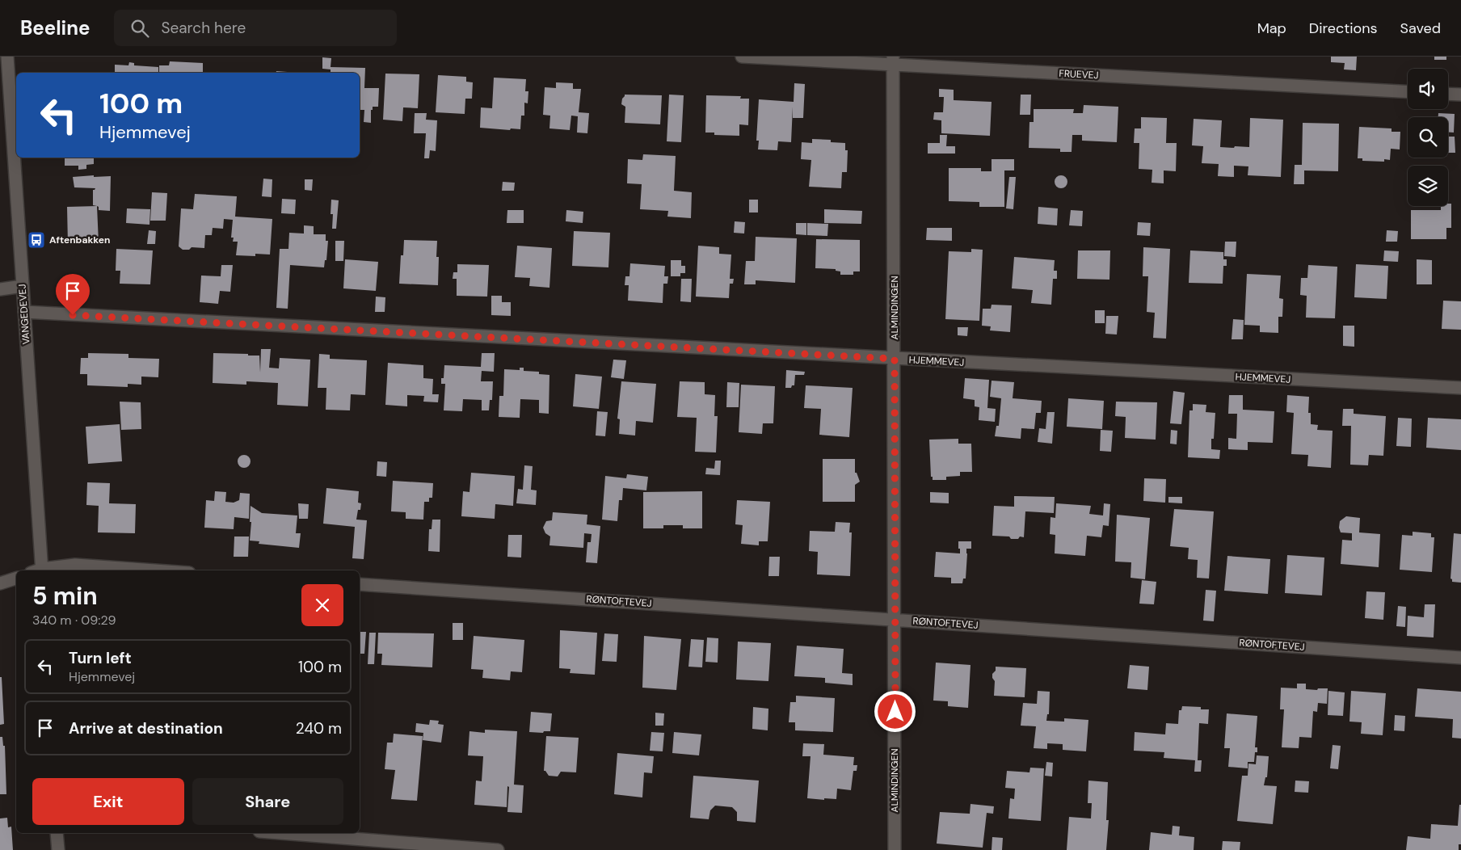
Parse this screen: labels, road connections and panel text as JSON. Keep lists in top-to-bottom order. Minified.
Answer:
{"streets":{"street":["FRUEVEJ","ALMINDINGEN","VANGEDEVEJ","HJEMMEVEJ","RØNTOFTEVEJ"]},"crossings":[["FRUEVEJ","ALMINDINGEN"],["ALMINDINGEN","HJEMMEVEJ"],["ALMINDINGEN","RØNTOFTEVEJ"],["VANGEDEVEJ","HJEMMEVEJ"]],"places":{"bus stop":["Aftenbakken"]},"page":{"header":"Beeline","search":"Search here","nav":["Map","Directions","Saved"],"turn":["100 m","Hjemmevej"],"heading":["5 min","340 m · 09:29"],"list":[{"name":"Turn left","note":"Hjemmevej","value":"100 m"},{"name":"Arrive at destination","value":"240 m"}],"buttons":["Exit","Share"]}}
